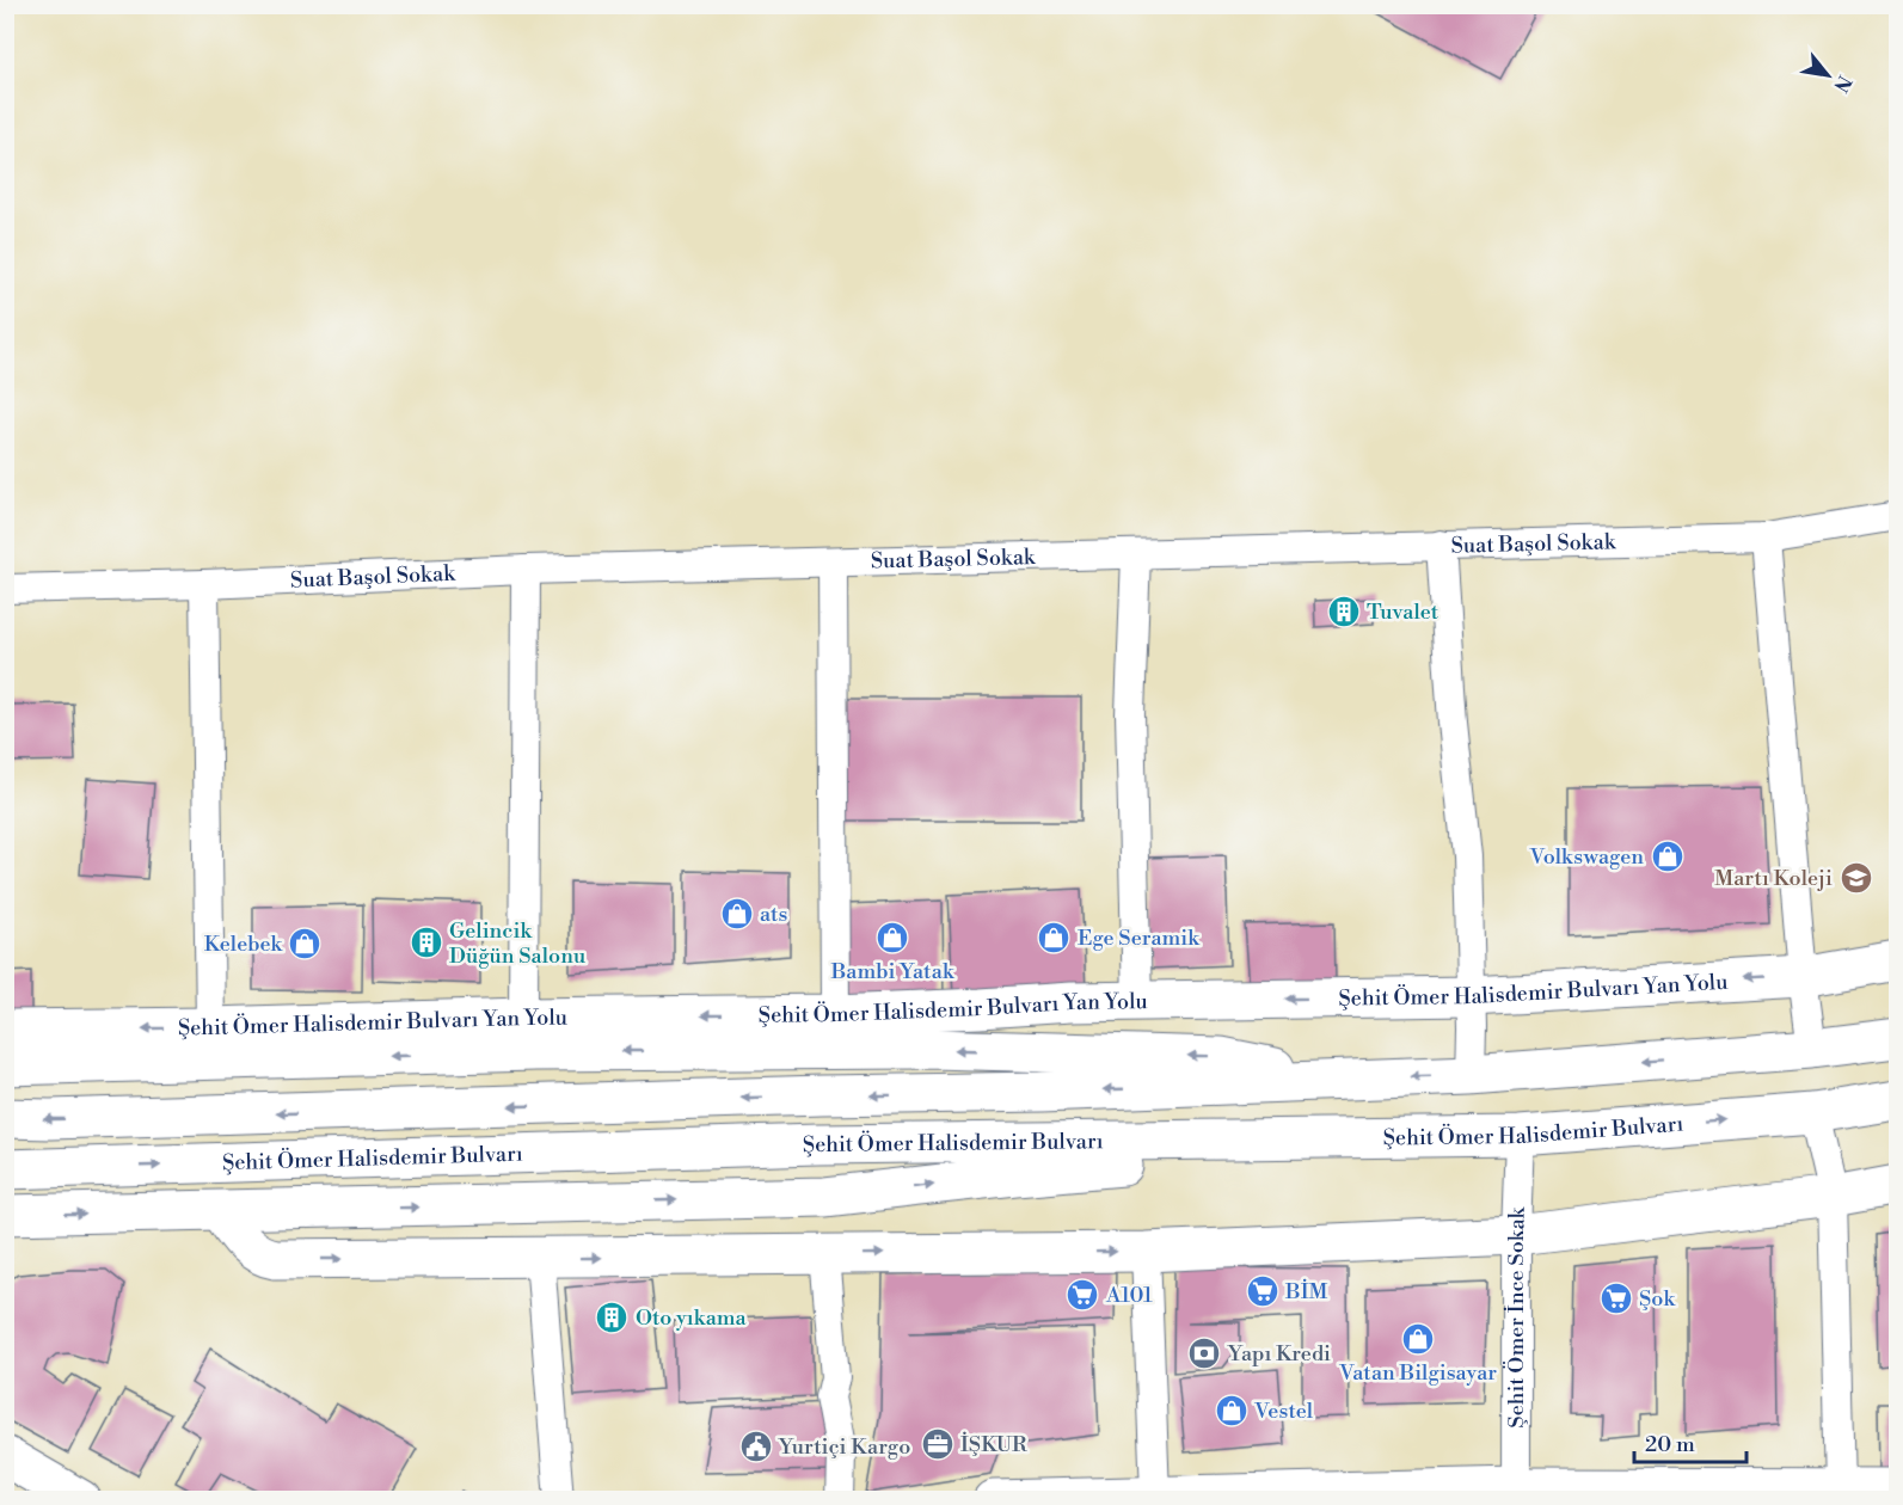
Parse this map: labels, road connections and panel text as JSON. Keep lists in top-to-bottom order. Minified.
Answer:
{"streets":{"main road":["Şehit Ömer Halisdemir Bulvarı Yan Yolu","Şehit Ömer Halisdemir Bulvarı"],"street":["Suat Başol Sokak","Şehit Ömer İnce Sokak"]},"crossings":[["Şehit Ömer Halisdemir Bulvarı","Şehit Ömer İnce Sokak"]],"places":{"building":["Tuvalet","Gelincik Düğün Salonu","Oto yıkama"],"shop":["Volkswagen","ats","Bambi Yatak","Ege Seramik","Kelebek","Vatan Bilgisayar","Vestel"],"school or university":["Martı Koleji"],"supermarket":["BİM","A101","Şok"],"bank":["Yapı Kredi"],"office":["İŞKUR"],"public building":["Yurtiçi Kargo"]},"scale_bar":"20 m","north":"bottom right"}
